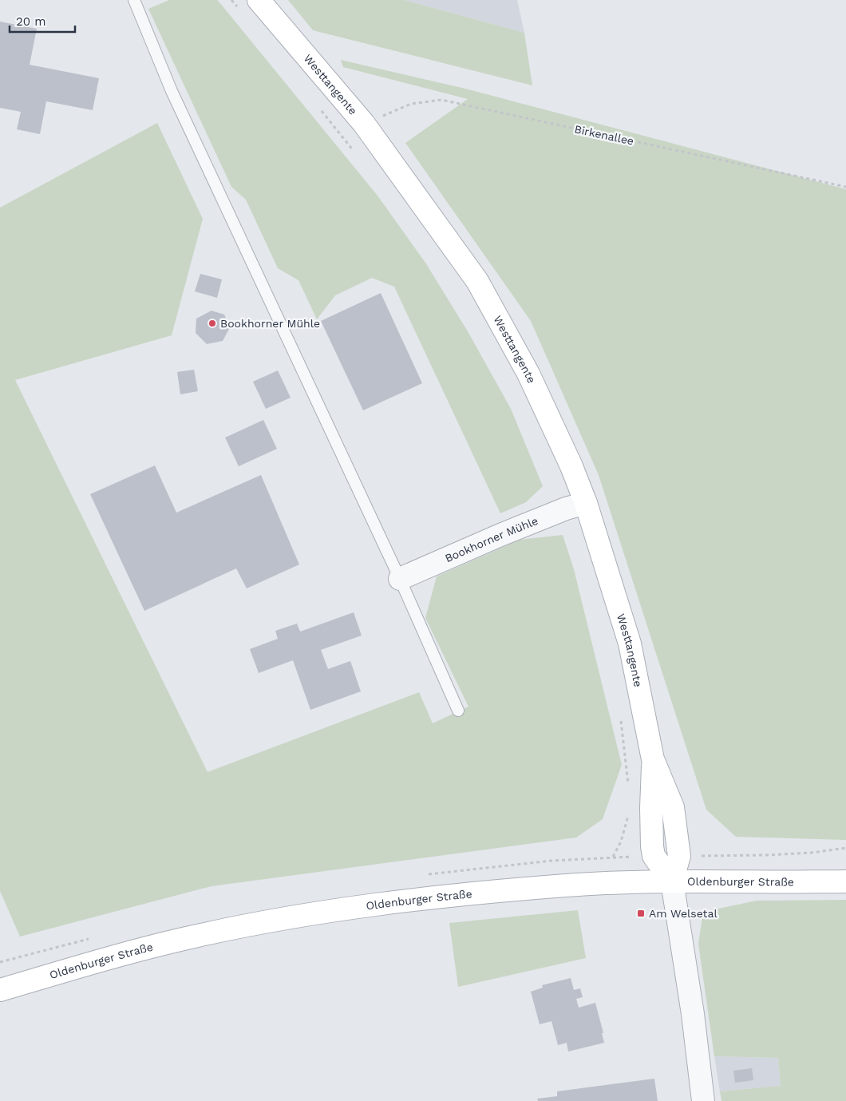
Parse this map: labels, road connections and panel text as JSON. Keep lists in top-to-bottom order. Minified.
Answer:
{"streets":{"street":["Westtangente","Bookhorner Mühle","Oldenburger Straße"],"path":["Birkenallee"]},"crossings":[["Westtangente","Birkenallee"],["Westtangente","Bookhorner Mühle"],["Westtangente","Oldenburger Straße"]],"places":{"other":["Bookhorner Mühle"],"transit":["Am Welsetal"]},"scale_bar":"20 m"}
